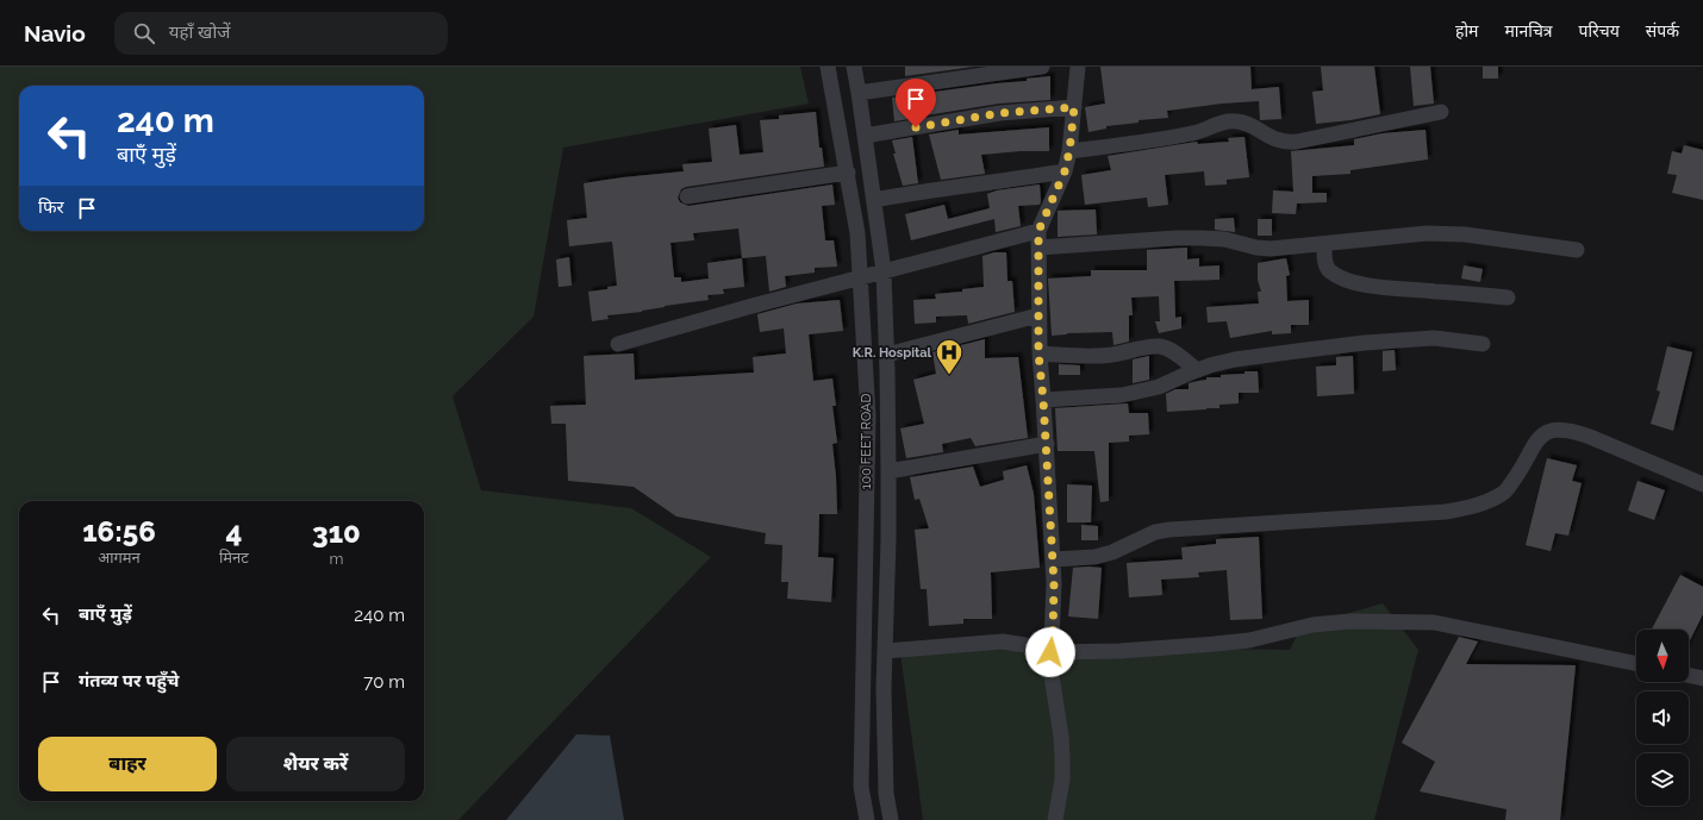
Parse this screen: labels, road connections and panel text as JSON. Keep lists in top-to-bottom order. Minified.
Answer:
{"streets":{"street":["100 FEET ROAD"]},"places":{"hospital":["K.R. Hospital"]},"north":"bottom","page":{"header":"Navio","search":"यहाँ खोजें","nav":["होम","मानचित्र","परिचय","संपर्क"],"turn":["240 m","बाएँ मुड़ें"],"then":"फिर","eta":["16:56","आगमन","4","मिनट","310","m"],"list":[{"name":"बाएँ मुड़ें","value":"240 m"},{"name":"गंतव्य पर पहुँचे","value":"70 m"}],"buttons":["बाहर","शेयर करें"]}}
